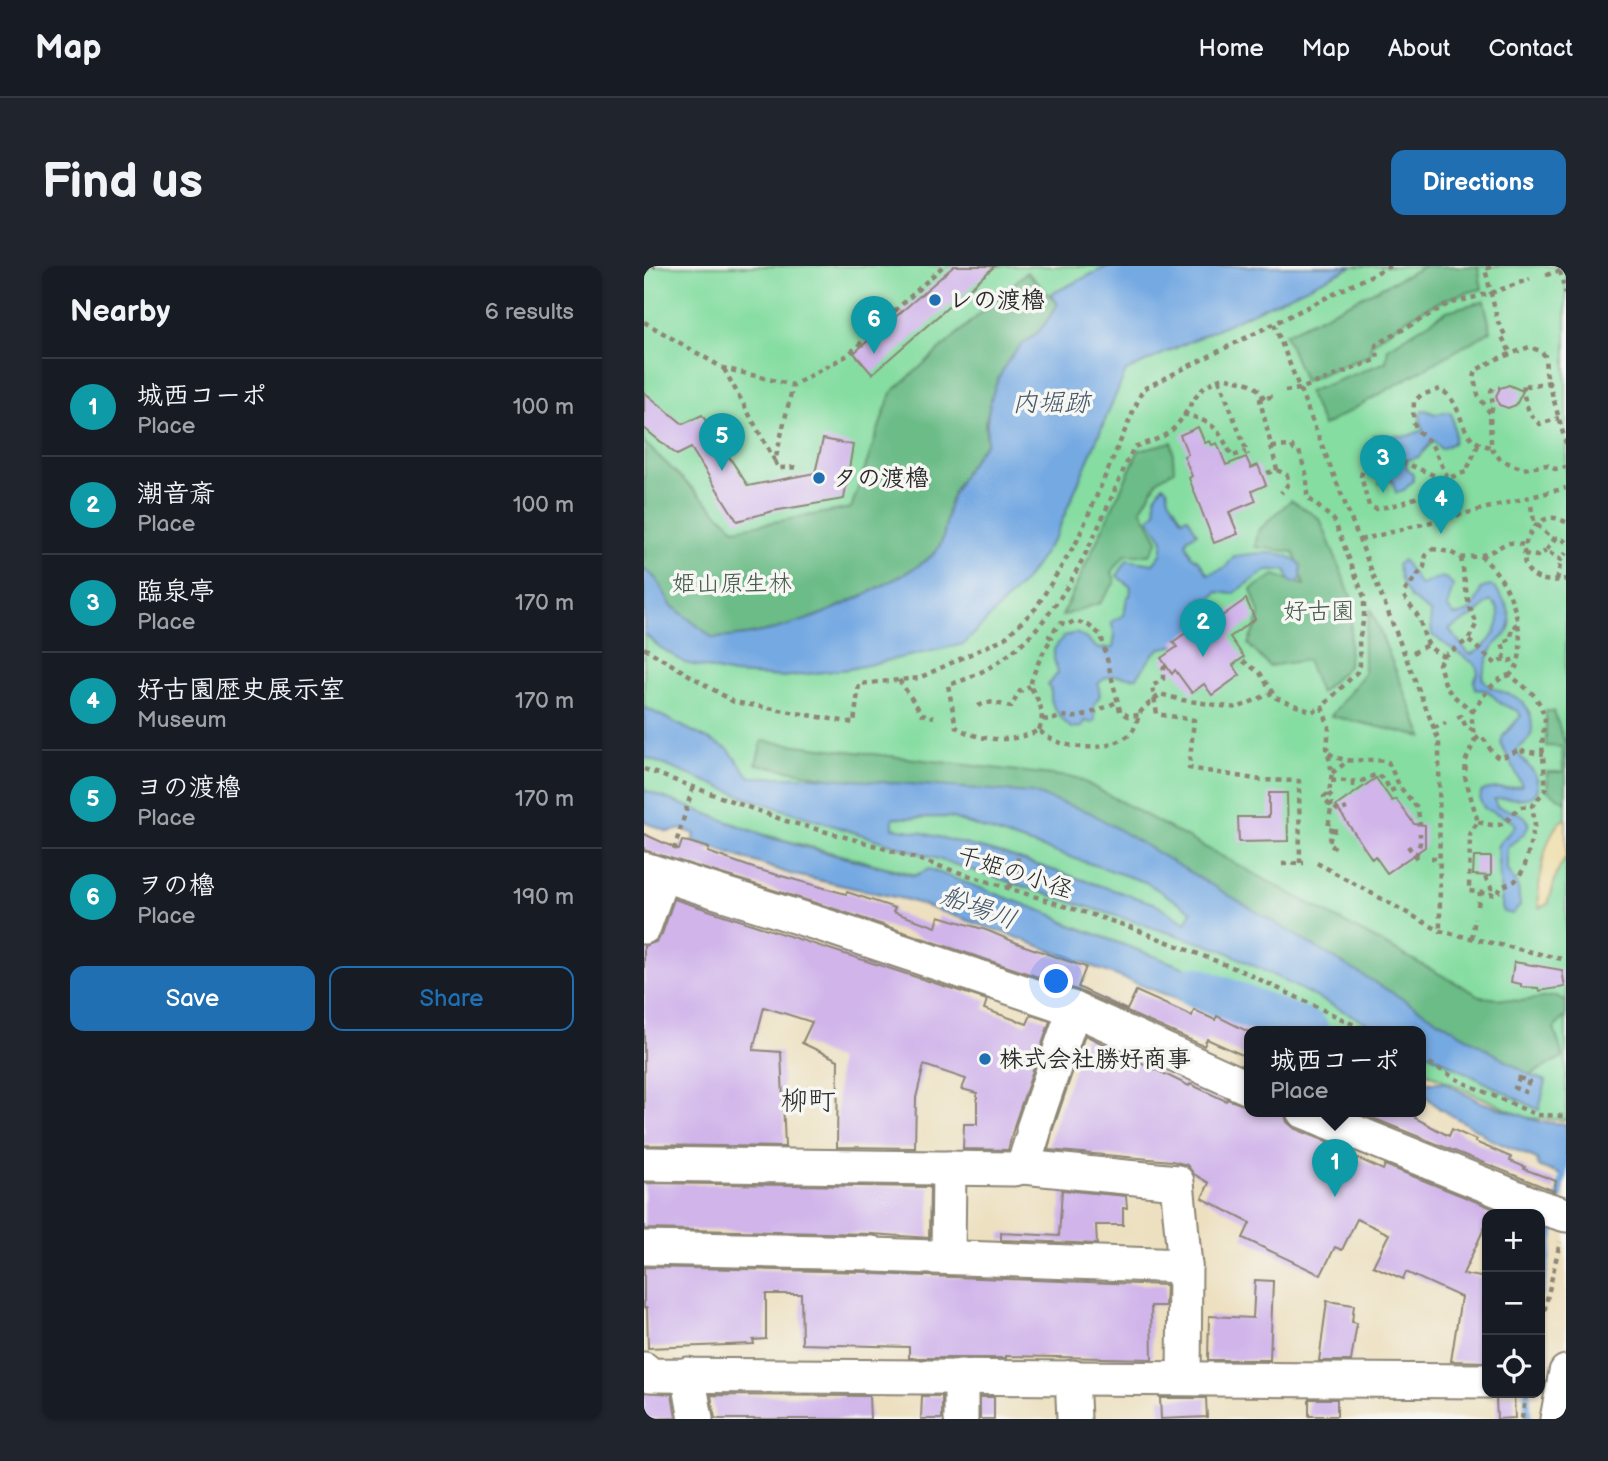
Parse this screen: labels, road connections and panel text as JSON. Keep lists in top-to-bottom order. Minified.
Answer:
{"streets":{"path":["千姫の小径"]},"districts":["柳町"],"water":["内堀跡","船場川"],"parks":["姫山原生林","好古園"],"places":["レの渡櫓","タの渡櫓","株式会社勝好商事"],"page":{"header":"Map","nav":["Home","Map","About","Contact"],"buttons":["Directions",["Save","Share"]],"title":"Find us","heading":["Nearby","6 results"],"pins":["6","5","3","4","2","1"],"list":[{"mark":"1","name":"城西コーポ","note":"Place","value":"100 m"},{"mark":"2","name":"潮音斎","note":"Place","value":"100 m"},{"mark":"3","name":"臨泉亭","note":"Place","value":"170 m"},{"mark":"4","name":"好古園歴史展示室","note":"Museum","value":"170 m"},{"mark":"5","name":"ヨの渡櫓","note":"Place","value":"170 m"},{"mark":"6","name":"ヲの櫓","note":"Place","value":"190 m"}],"popup":["城西コーポ","Place"],"map_buttons":["+","−"]}}
